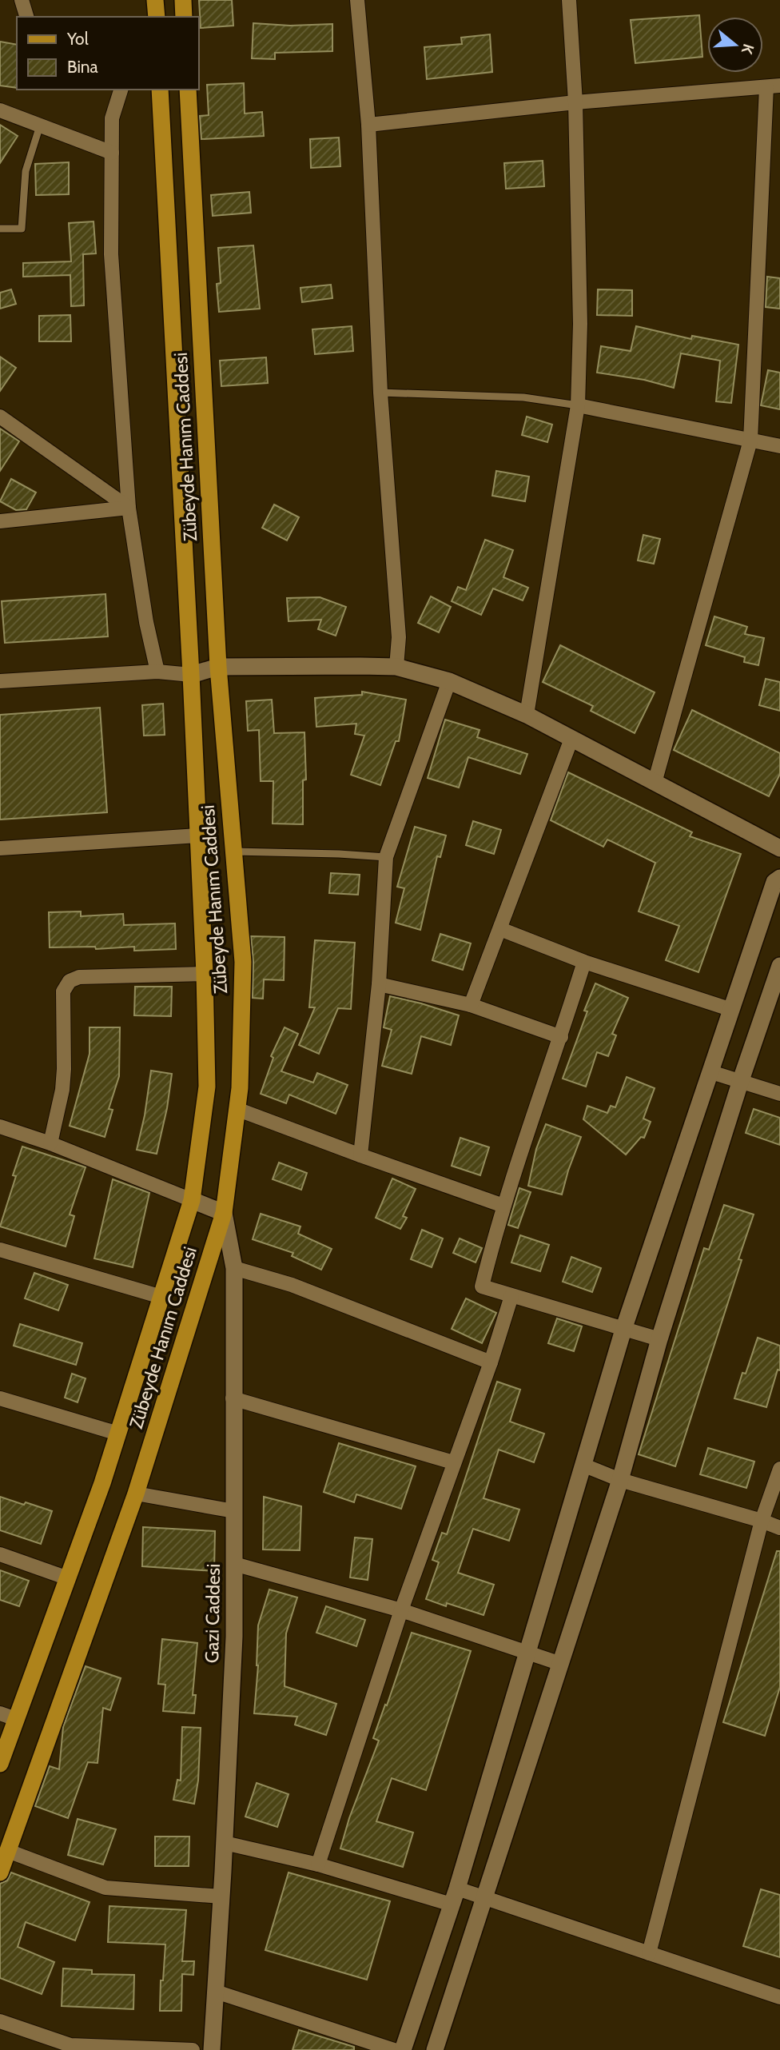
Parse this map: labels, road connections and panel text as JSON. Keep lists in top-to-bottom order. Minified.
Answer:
{"streets":{"main road":["Zübeyde Hanım Caddesi"],"street":["Gazi Caddesi"]},"crossings":[["Zübeyde Hanım Caddesi","Gazi Caddesi"]],"legend":["Yol","Bina"],"north":"right"}
